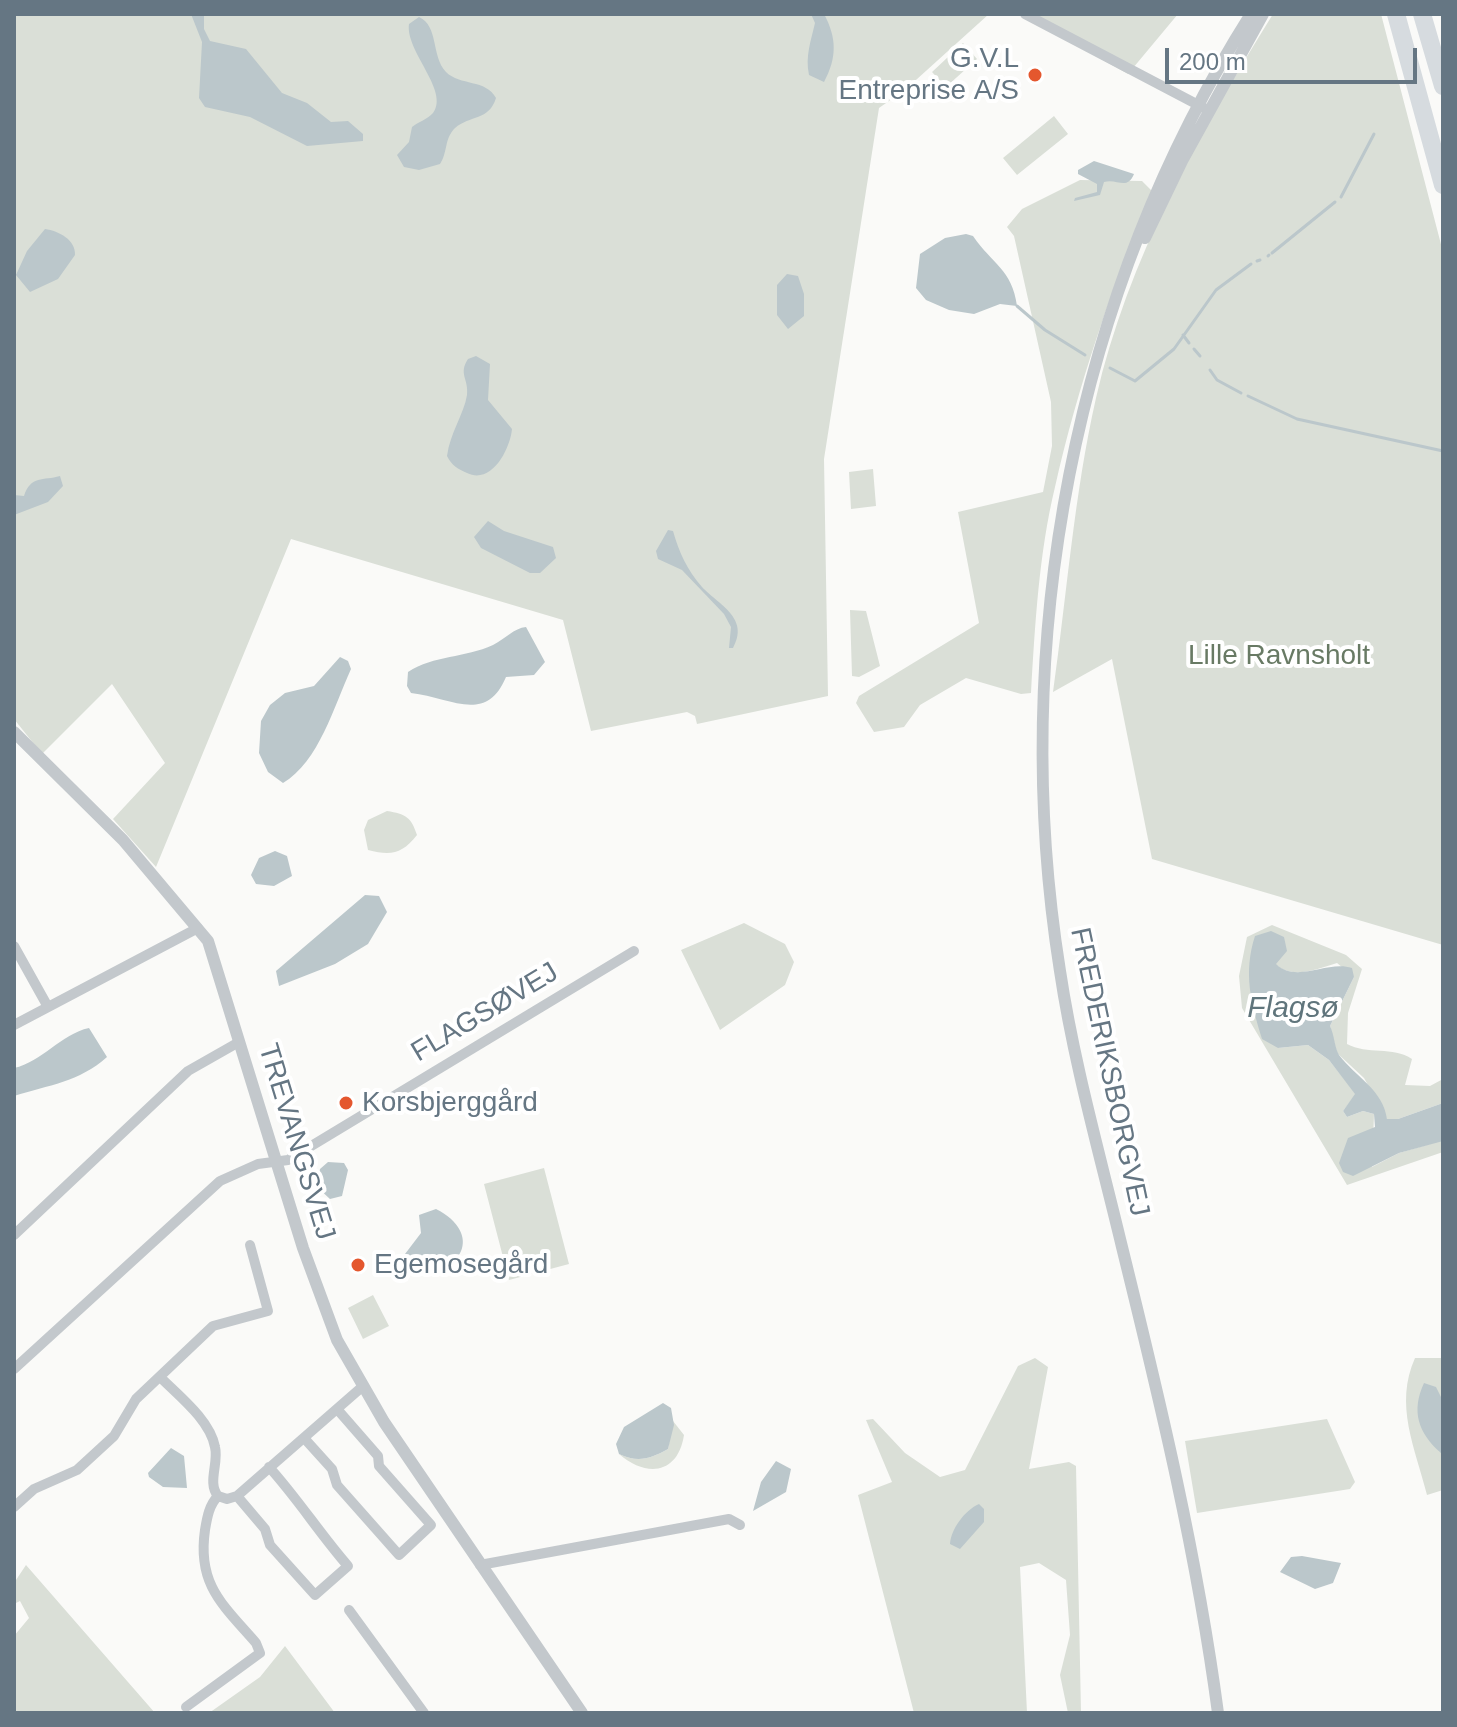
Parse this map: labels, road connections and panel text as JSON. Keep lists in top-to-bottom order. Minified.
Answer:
{"streets":{"street":["FLAGSØVEJ","FREDERIKSBORGVEJ","TREVANGSVEJ"]},"crossings":[["FLAGSØVEJ","TREVANGSVEJ"]],"water":["Flagsø"],"parks":["Lille Ravnsholt"],"places":["G.V.L Entreprise A/S","Korsbjerggård","Egemosegård"],"scale_bar":"200 m"}
